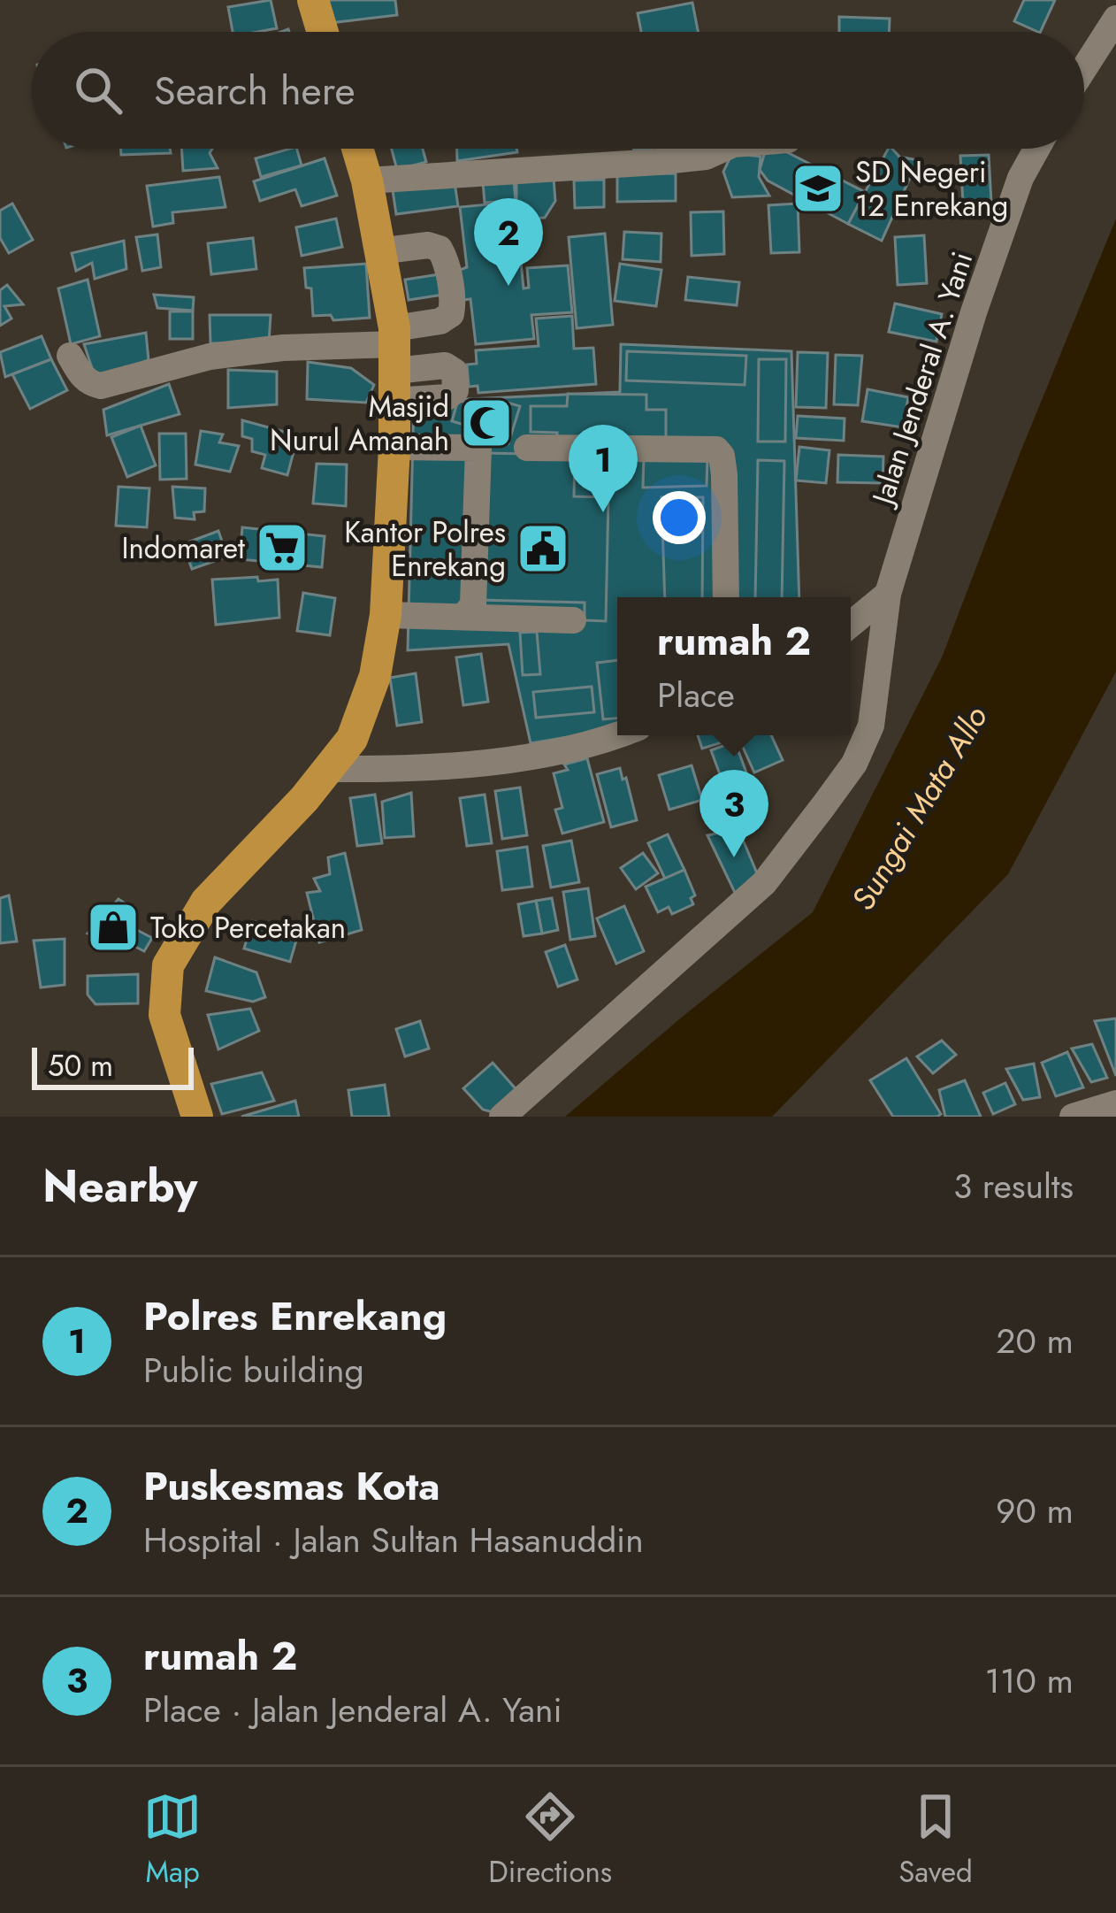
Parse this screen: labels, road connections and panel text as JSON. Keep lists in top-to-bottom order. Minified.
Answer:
{"streets":{"street":["Jalan Jenderal A. Yani"]},"water":["Sungai Mata Allo"],"places":{"school or university":["SD Negeri 12 Enrekang"],"mosque":["Masjid Nurul Amanah"],"supermarket":["Indomaret"],"public building":["Kantor Polres Enrekang"],"shop":["Toko Percetakan"]},"scale_bar":"50 m","page":{"search":"Search here","pins":["2","1","3"],"popup":["rumah 2","Place"],"scale":"50 m","heading":["Nearby","3 results"],"list":[{"mark":"1","name":"Polres Enrekang","note":"Public building","value":"20 m"},{"mark":"2","name":"Puskesmas Kota","note":"Hospital · Jalan Sultan Hasanuddin","value":"90 m"},{"mark":"3","name":"rumah 2","note":"Place · Jalan Jenderal A. Yani","value":"110 m"}],"nav":["Map","Directions","Saved"]}}
